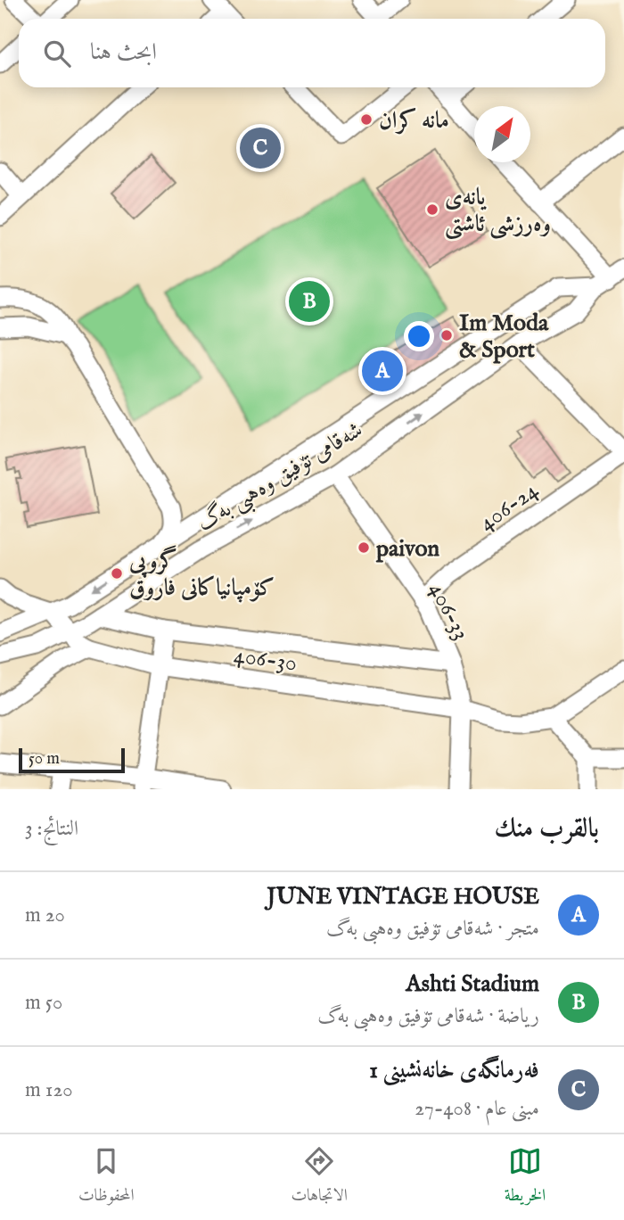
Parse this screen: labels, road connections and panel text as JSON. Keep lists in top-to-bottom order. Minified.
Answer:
{"streets":{"street":["شەقامی تۆفیق وەهبی بەگ","406-24","406-33","406-30"]},"crossings":[["شەقامی تۆفیق وەهبی بەگ","406-33"],["شەقامی تۆفیق وەهبی بەگ","406-30"],["406-24","406-33"],["406-33","406-30"]],"places":["مانه كران","یانەی وەرزشی ئاشتی","Im Moda & Sport","paivon","گروپی کۆمپانیاکانی فاروق"],"scale_bar":"50 m","north":"top right","page":{"search":"ابحث هنا","pins":["C","B","A"],"scale":"50 m","heading":["بالقرب منك","النتائج: 3"],"list":[{"mark":"A","name":"JUNE VINTAGE HOUSE","note":"متجر · شەقامی تۆفیق وەهبی بەگ","value":"20 m"},{"mark":"B","name":"Ashti Stadium","note":"رياضة · شەقامی تۆفیق وەهبی بەگ","value":"50 m"},{"mark":"C","name":"فەرمانگەی خانەنشینی 1","note":"مبنى عام · 408-27","value":"120 m"}],"nav":["الخريطة","الاتجاهات","المحفوظات"]}}
